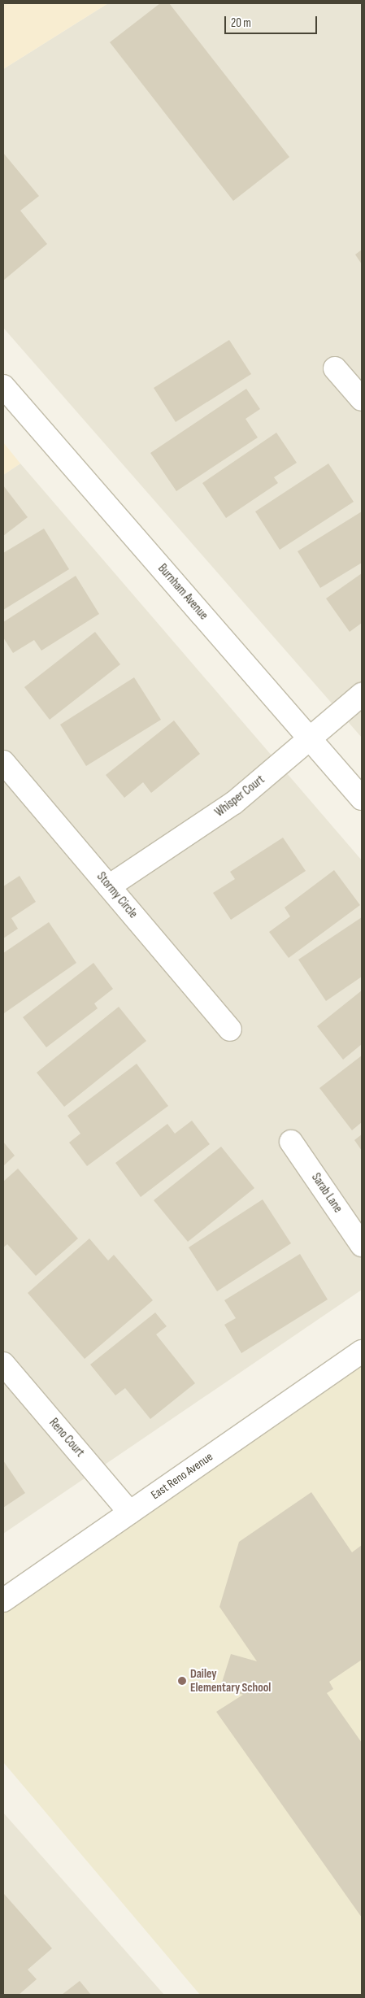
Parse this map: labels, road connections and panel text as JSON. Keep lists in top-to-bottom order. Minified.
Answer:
{"streets":{"street":["Burnham Avenue","Whisper Court","Stormy Circle","Sarab Lane","Reno Court","East Reno Avenue"]},"crossings":[["Burnham Avenue","Whisper Court"],["Whisper Court","Stormy Circle"],["Reno Court","East Reno Avenue"]],"places":["Dailey Elementary School"],"scale_bar":"20 m"}
